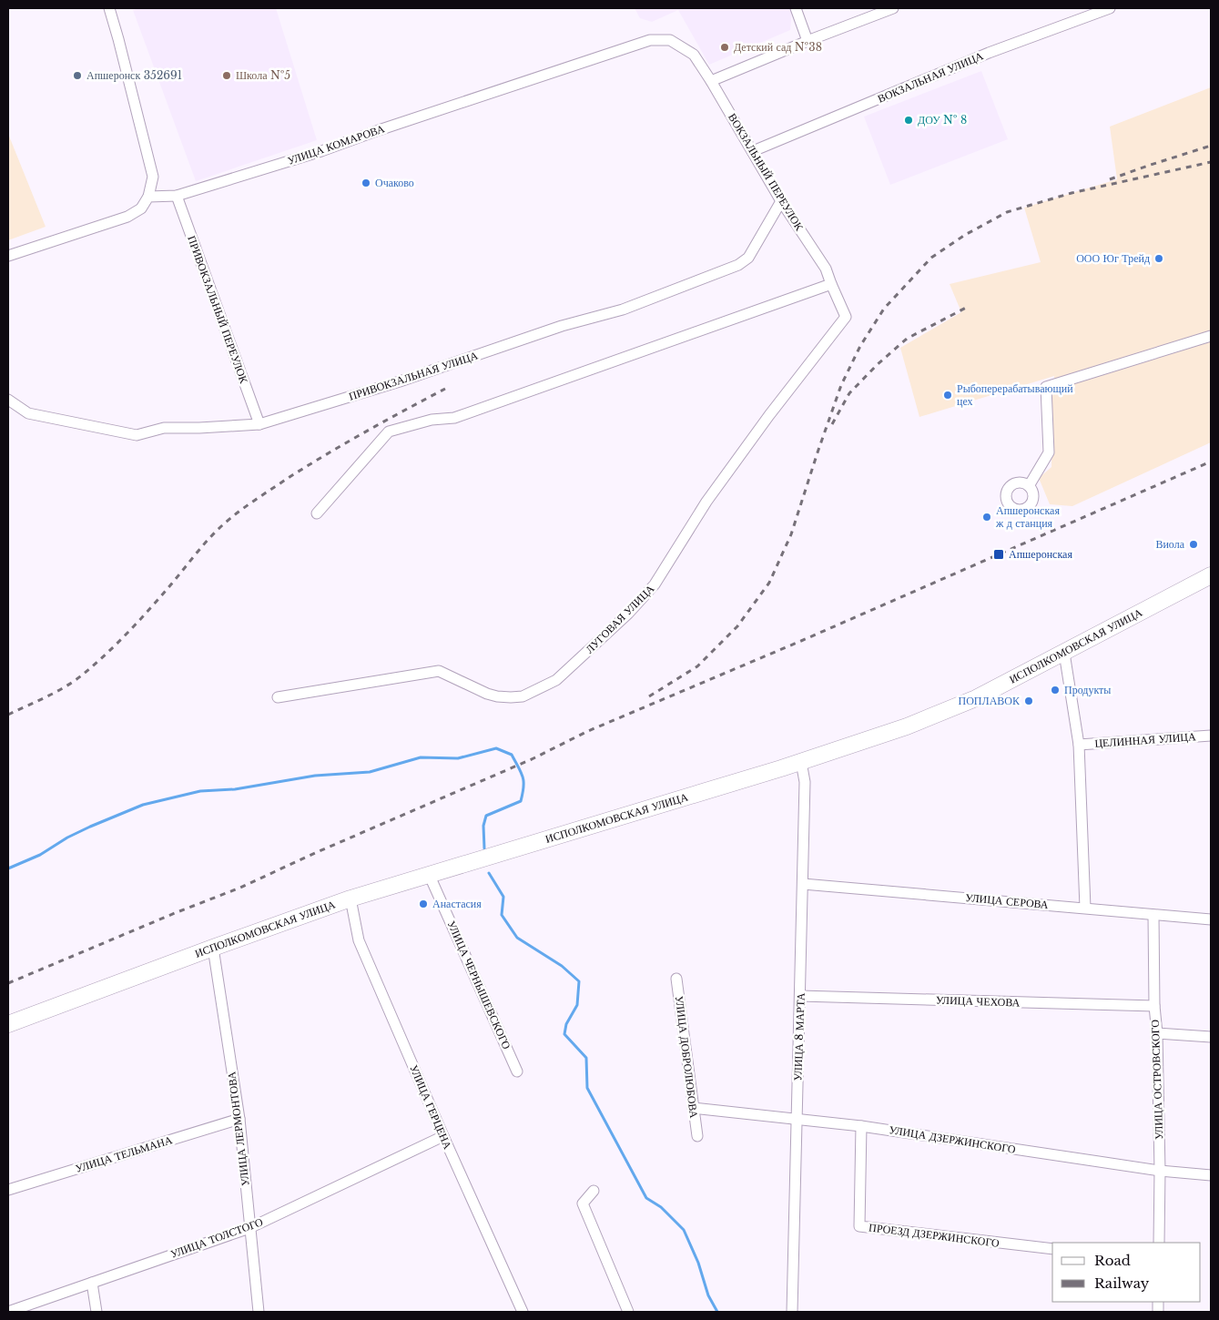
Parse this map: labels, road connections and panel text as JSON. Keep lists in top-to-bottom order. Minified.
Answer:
{"streets":{"main road":["ИСПОЛКОМОВСКАЯ УЛИЦА"],"street":["ВОКЗАЛЬНАЯ УЛИЦА","УЛИЦА КОМАРОВА","ВОКЗАЛЬНЫЙ ПЕРЕУЛОК","ПРИВОКЗАЛЬНЫЙ ПЕРЕУЛОК","ПРИВОКЗАЛЬНАЯ УЛИЦА","ЛУГОВАЯ УЛИЦА","ЦЕЛИННАЯ УЛИЦА","УЛИЦА СЕРОВА","УЛИЦА ЧЕРНЫШЕВСКОГО","УЛИЦА ЧЕХОВА","УЛИЦА 8 МАРТА","УЛИЦА ДОБРОЛЮБОВА","УЛИЦА ОСТРОВСКОГО","УЛИЦА ГЕРЦЕНА","УЛИЦА ЛЕРМОНТОВА","УЛИЦА ДЗЕРЖИНСКОГО","УЛИЦА ТЕЛЬМАНА","ПРОЕЗД ДЗЕРЖИНСКОГО","УЛИЦА ТОЛСТОГО"]},"crossings":[["ВОКЗАЛЬНАЯ УЛИЦА","ВОКЗАЛЬНЫЙ ПЕРЕУЛОК"],["УЛИЦА КОМАРОВА","ВОКЗАЛЬНЫЙ ПЕРЕУЛОК"],["УЛИЦА КОМАРОВА","ПРИВОКЗАЛЬНЫЙ ПЕРЕУЛОК"],["ВОКЗАЛЬНЫЙ ПЕРЕУЛОК","ПРИВОКЗАЛЬНАЯ УЛИЦА"],["ВОКЗАЛЬНЫЙ ПЕРЕУЛОК","ЛУГОВАЯ УЛИЦА"],["ПРИВОКЗАЛЬНЫЙ ПЕРЕУЛОК","ПРИВОКЗАЛЬНАЯ УЛИЦА"],["ИСПОЛКОМОВСКАЯ УЛИЦА","УЛИЦА ЧЕРНЫШЕВСКОГО"],["ИСПОЛКОМОВСКАЯ УЛИЦА","УЛИЦА 8 МАРТА"],["ИСПОЛКОМОВСКАЯ УЛИЦА","УЛИЦА ГЕРЦЕНА"],["ИСПОЛКОМОВСКАЯ УЛИЦА","УЛИЦА ЛЕРМОНТОВА"],["УЛИЦА СЕРОВА","УЛИЦА 8 МАРТА"],["УЛИЦА СЕРОВА","УЛИЦА ОСТРОВСКОГО"],["УЛИЦА ЧЕХОВА","УЛИЦА 8 МАРТА"],["УЛИЦА ЧЕХОВА","УЛИЦА ОСТРОВСКОГО"],["УЛИЦА 8 МАРТА","УЛИЦА ДЗЕРЖИНСКОГО"],["УЛИЦА ДОБРОЛЮБОВА","УЛИЦА ДЗЕРЖИНСКОГО"],["УЛИЦА ОСТРОВСКОГО","УЛИЦА ДЗЕРЖИНСКОГО"],["УЛИЦА ГЕРЦЕНА","УЛИЦА ТОЛСТОГО"],["УЛИЦА ЛЕРМОНТОВА","УЛИЦА ТЕЛЬМАНА"],["УЛИЦА ЛЕРМОНТОВА","УЛИЦА ТОЛСТОГО"],["УЛИЦА ДЗЕРЖИНСКОГО","ПРОЕЗД ДЗЕРЖИНСКОГО"]],"places":{"other":["Детский сад №38","Апшеронск 352691","Школа №5","ДОУ № 8","Очаково","ООО Юг Трейд","Рыбоперерабатывающий цех","Апшеронская ж д станция","Виола","Продукты","ПОПЛАВОК","Анастасия"],"transit":["Апшеронская"]},"legend":["Road","Railway"]}
